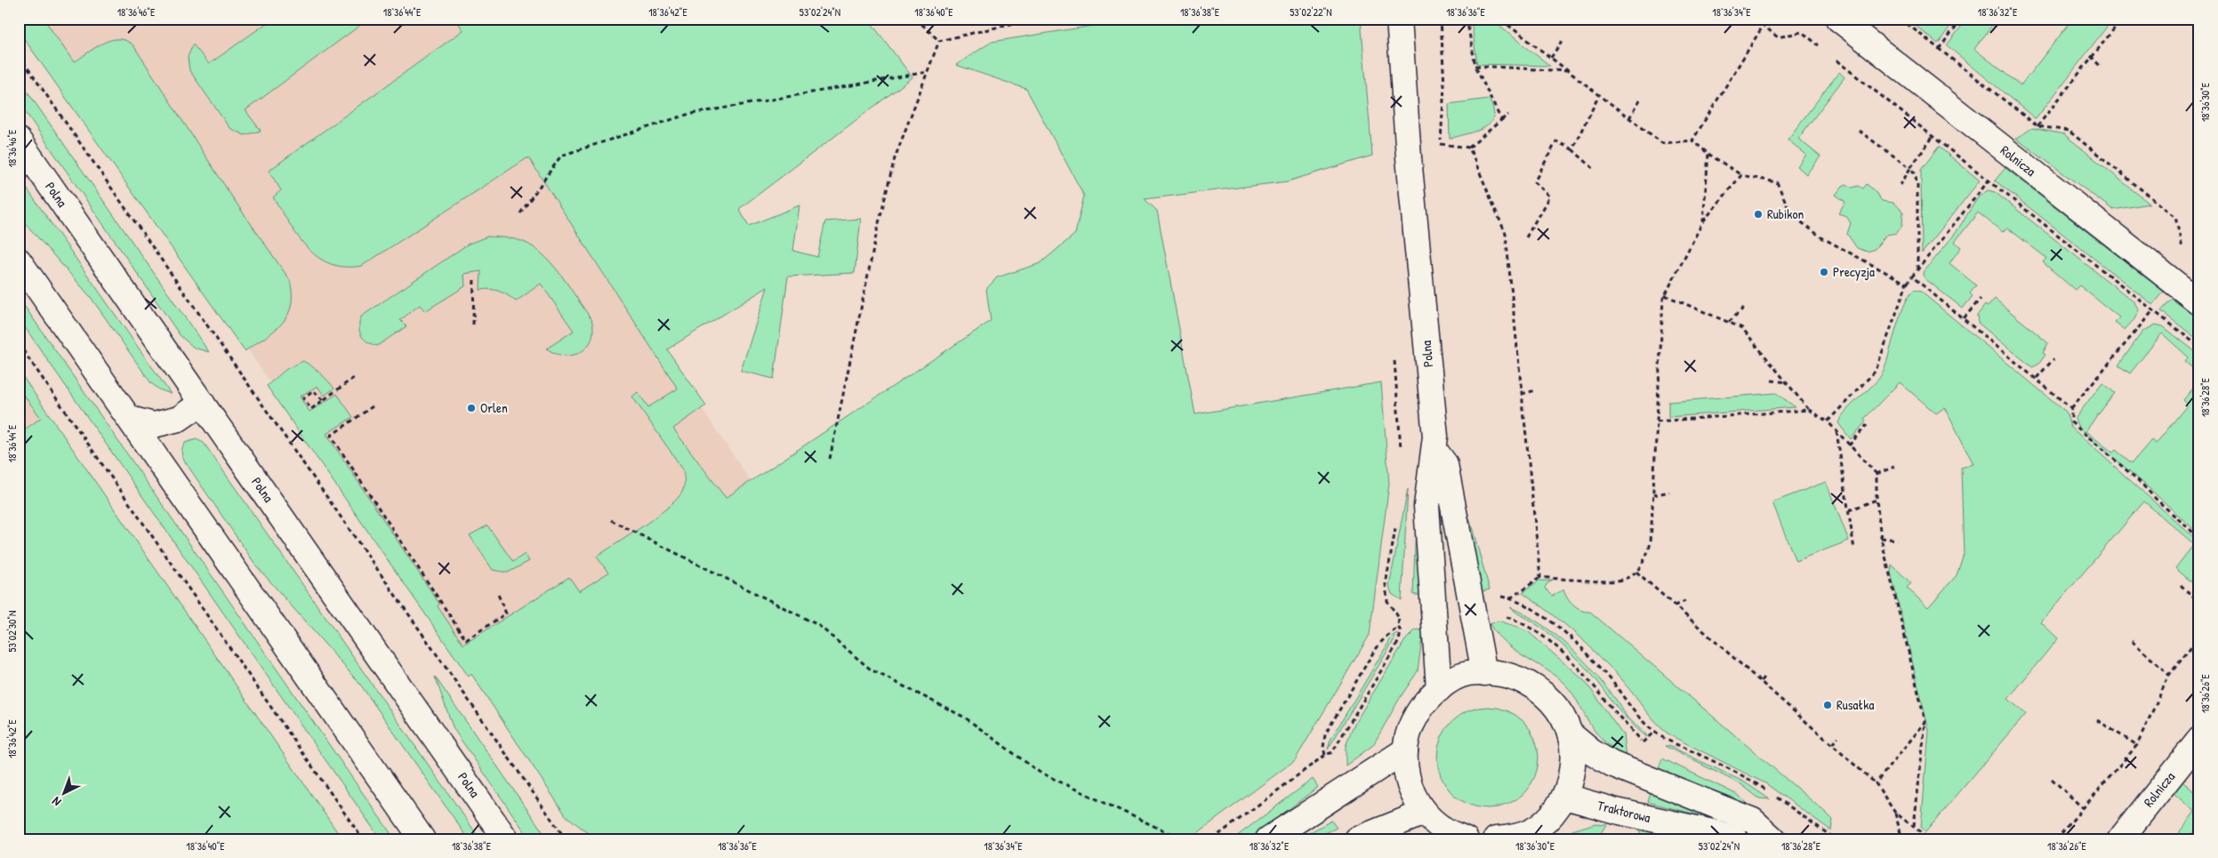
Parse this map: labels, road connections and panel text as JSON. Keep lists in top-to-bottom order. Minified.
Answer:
{"streets":{"street":["Rolnicza","Polna","Traktorowa"]},"places":["Rubikon","Precyzja","Orlen","Rusałka"],"north":"bottom left","coordinates":["18°36'46\"E","18°36'44\"E","18°36'42\"E","53°02'24\"N","18°36'40\"E","18°36'38\"E","53°02'22\"N","18°36'36\"E","18°36'34\"E","18°36'32\"E","18°36'30\"E","18°36'28\"E","53°02'30\"N","18°36'26\"E"]}
